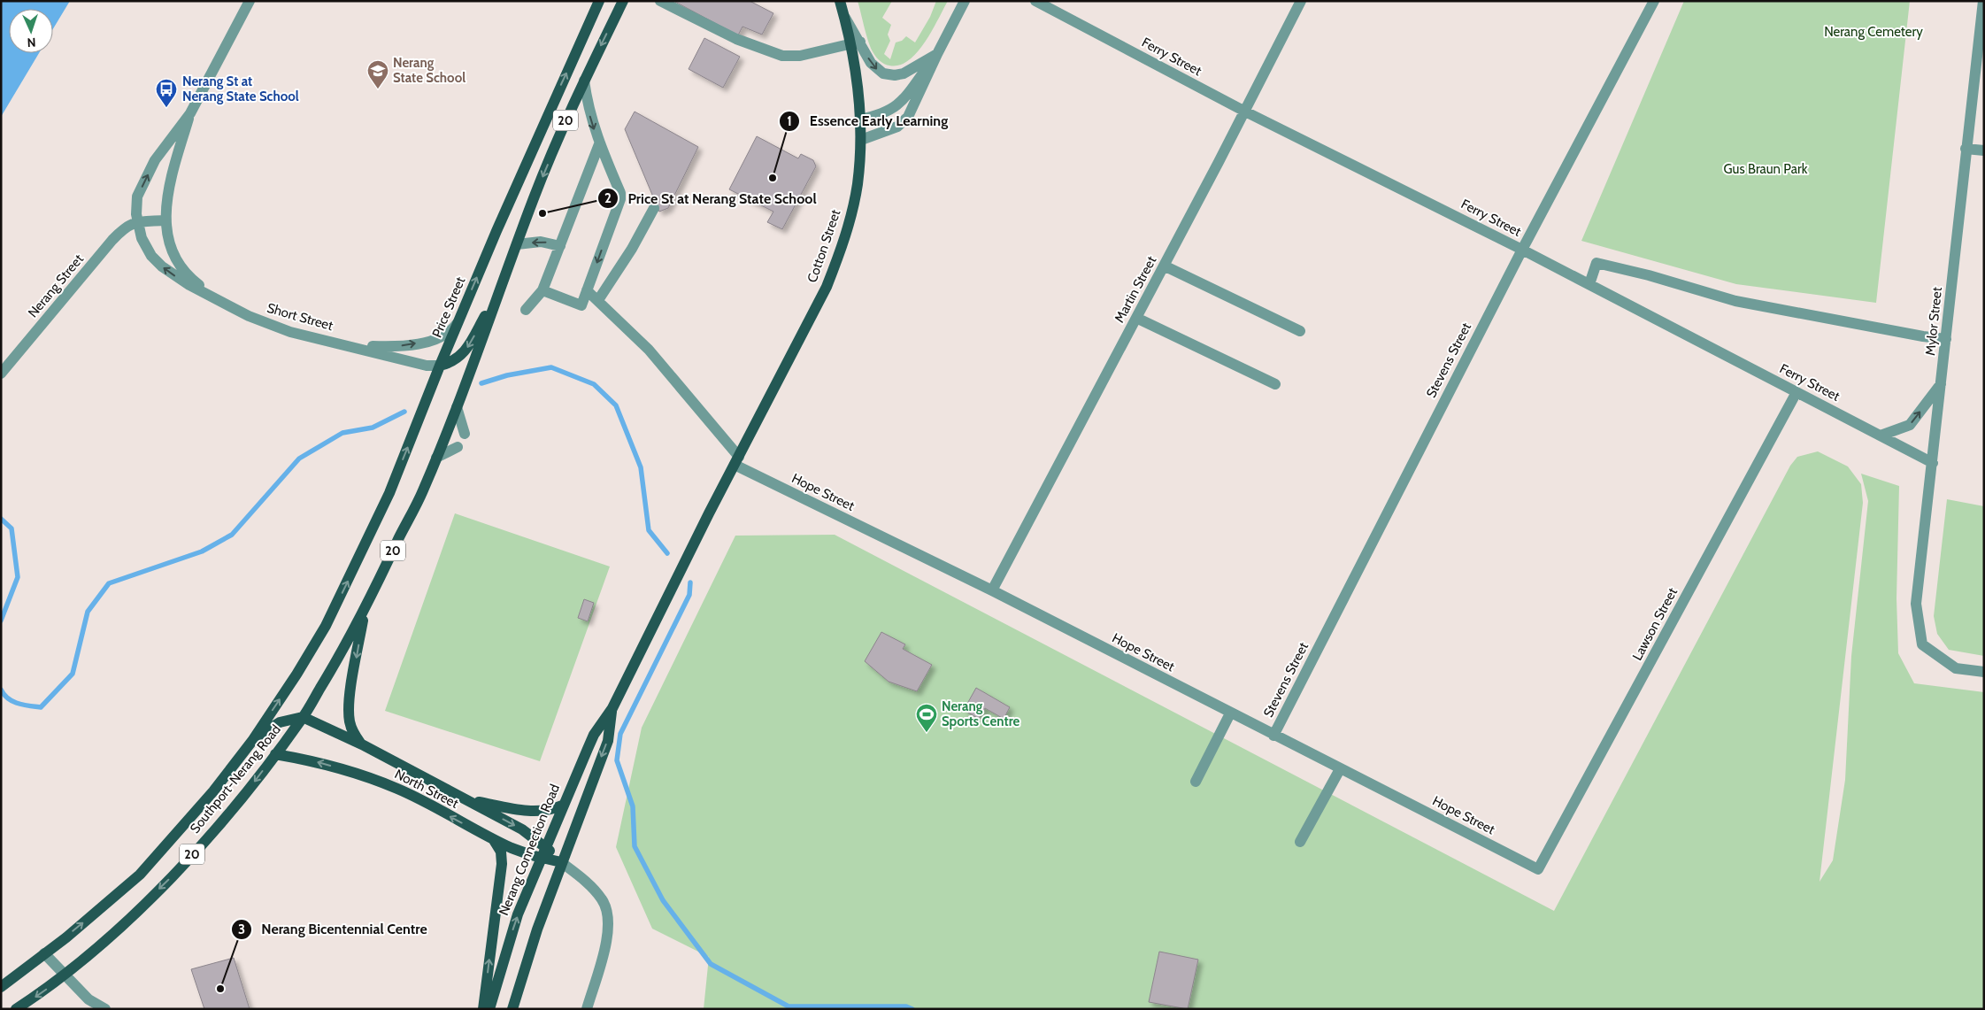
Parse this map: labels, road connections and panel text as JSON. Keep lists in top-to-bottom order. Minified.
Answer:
{"streets":{"main road":["20","Cotton Street","Price Street","Southport-Nerang Road","North Street","Nerang Connection Road"],"street":["Ferry Street","Nerang Street","Martin Street","Short Street","Mylor Street","Stevens Street","Hope Street","Lawson Street"]},"crossings":[["Ferry Street","Martin Street"],["Ferry Street","Mylor Street"],["Ferry Street","Stevens Street"],["Ferry Street","Lawson Street"],["20","Southport-Nerang Road"],["Cotton Street","Hope Street"],["Cotton Street","Nerang Connection Road"],["Nerang Street","Short Street"],["Martin Street","Hope Street"],["Price Street","Short Street"],["Price Street","Southport-Nerang Road"],["Stevens Street","Hope Street"],["Hope Street","Lawson Street"],["Hope Street","Nerang Connection Road"],["Southport-Nerang Road","North Street"],["North Street","Nerang Connection Road"]],"parks":["Nerang Cemetery","Gus Braun Park"],"places":{"school or university":["Nerang State School"],"bus stop":["Nerang St at Nerang State School"],"other":["Essence Early Learning","Price St at Nerang State School","Nerang Bicentennial Centre"],"sports":["Nerang Sports Centre"]},"north":"bottom"}
